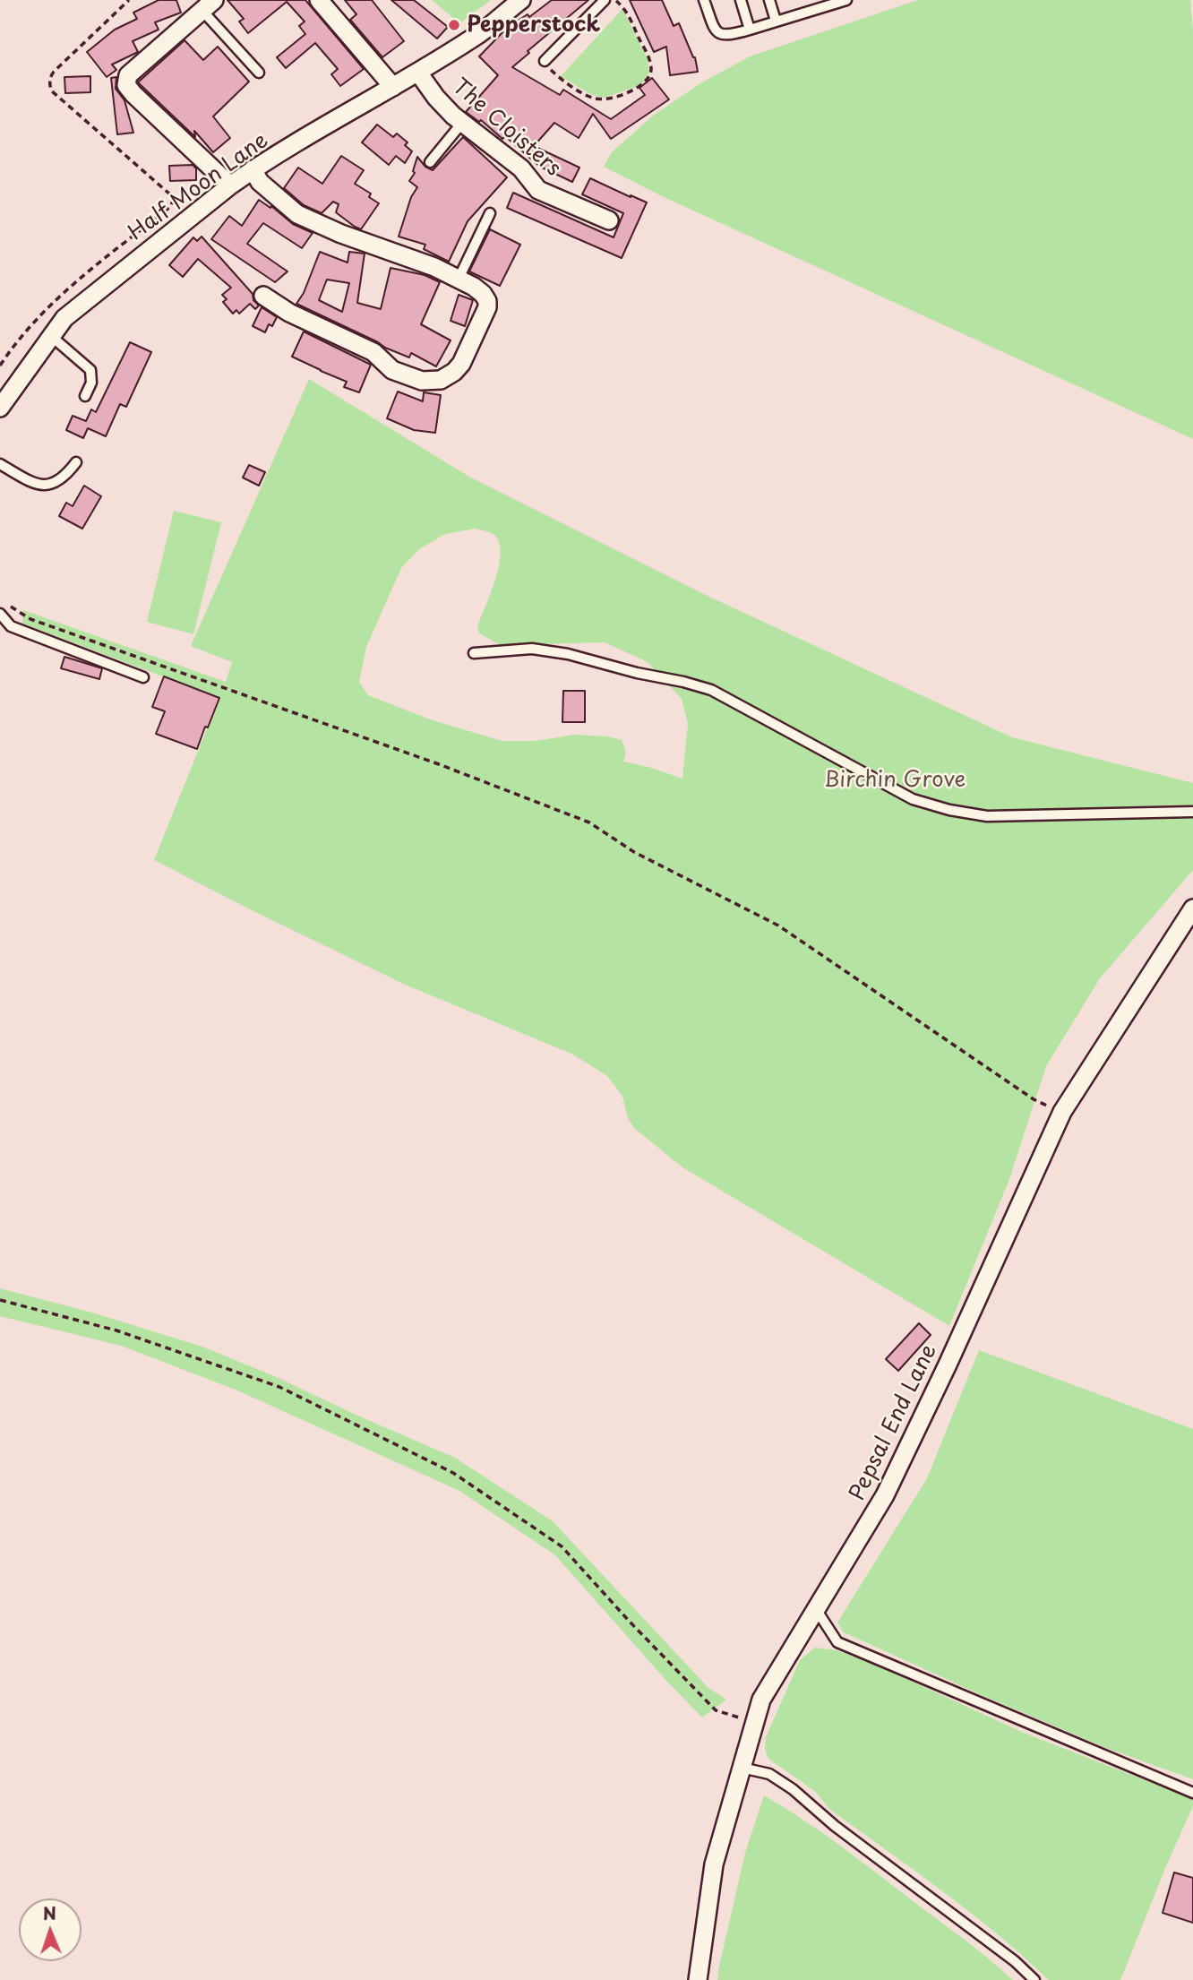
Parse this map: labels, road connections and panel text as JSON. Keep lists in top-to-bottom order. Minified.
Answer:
{"streets":{"street":["The Cloisters","Half Moon Lane","Pepsal End Lane"]},"crossings":[["The Cloisters","Half Moon Lane"]],"parks":["Birchin Grove"],"places":["Pepperstock"],"north":"top"}
